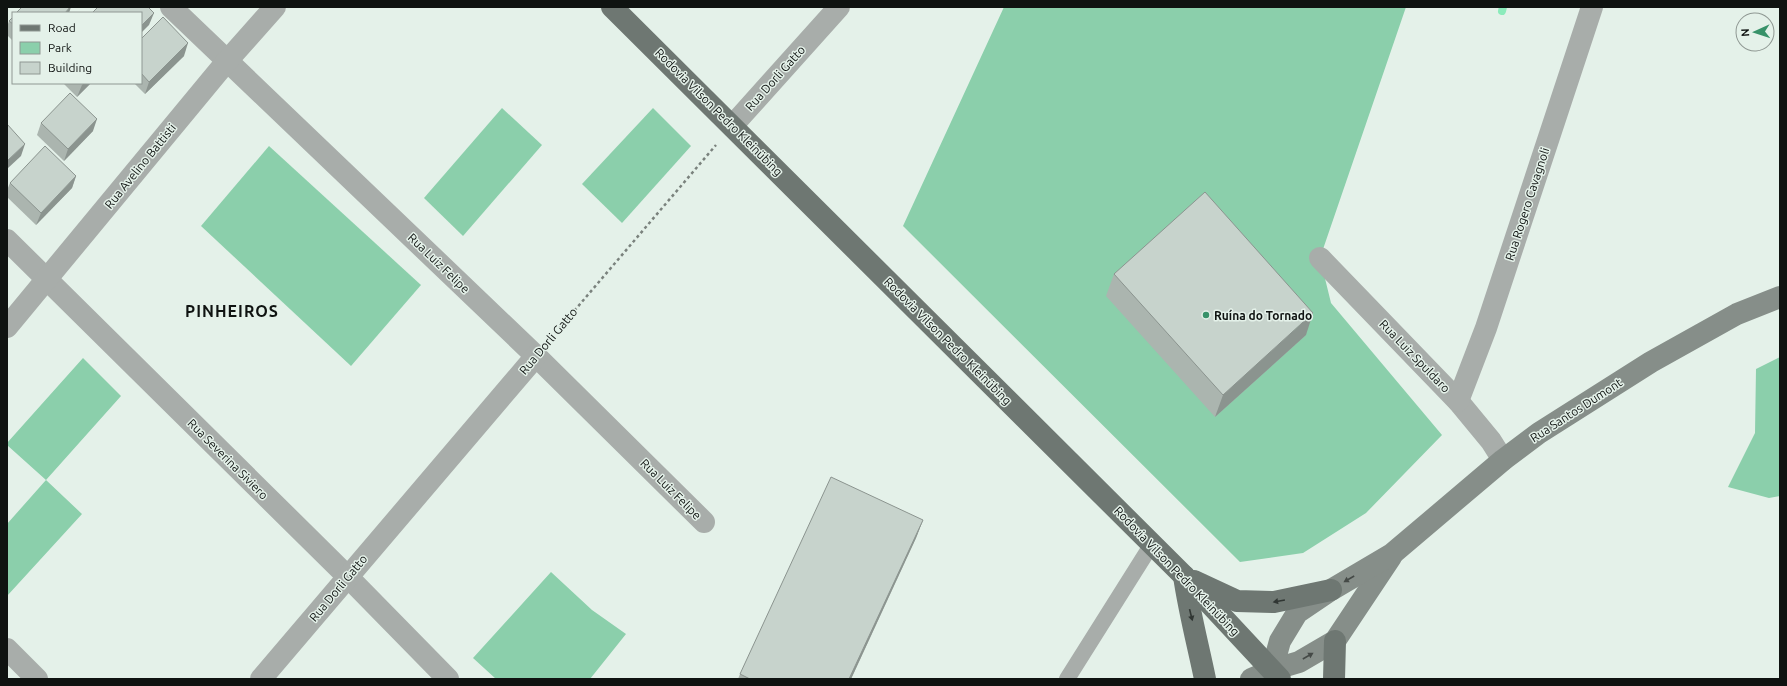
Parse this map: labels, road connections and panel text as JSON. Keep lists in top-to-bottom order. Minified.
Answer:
{"streets":{"main road":["Rodovia Vilson Pedro Kleinübing","Rua Santos Dumont"],"street":["Rua Dorli Gatto","Rua Avelino Battisti","Rua Rogero Cavagnoli","Rua Luiz Felipe","Rua Luiz Spuldaro","Rua Severina Siviero"]},"crossings":[["Rua Dorli Gatto","Rodovia Vilson Pedro Kleinübing"],["Rua Dorli Gatto","Rua Luiz Felipe"],["Rua Dorli Gatto","Rua Severina Siviero"],["Rodovia Vilson Pedro Kleinübing","Rua Santos Dumont"],["Rua Avelino Battisti","Rua Luiz Felipe"],["Rua Avelino Battisti","Rua Severina Siviero"],["Rua Rogero Cavagnoli","Rua Luiz Spuldaro"],["Rua Luiz Spuldaro","Rua Santos Dumont"]],"districts":["PINHEIROS"],"places":["Ruína do Tornado"],"legend":["Road","Park","Building"],"north":"left"}
